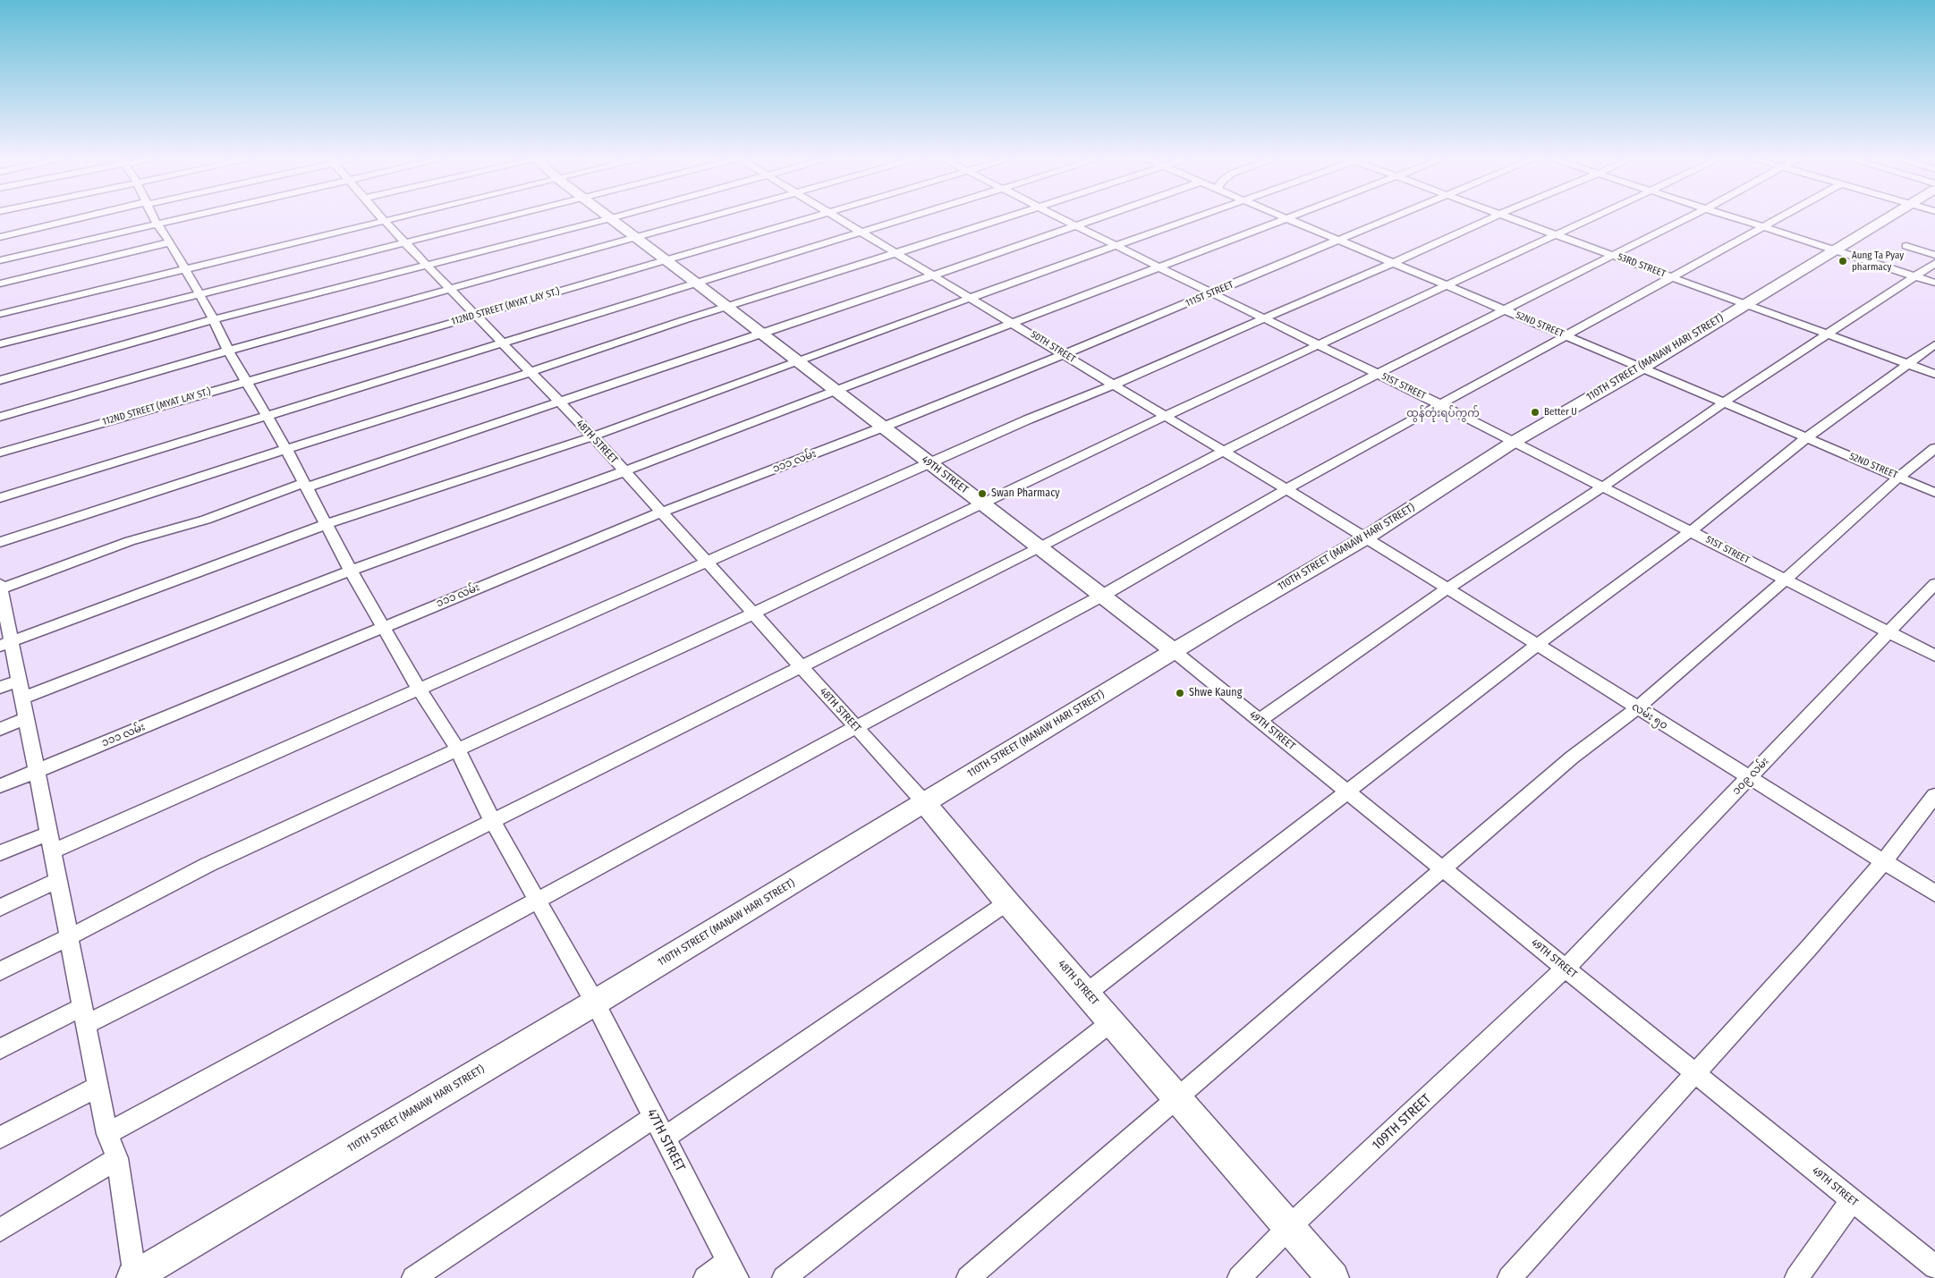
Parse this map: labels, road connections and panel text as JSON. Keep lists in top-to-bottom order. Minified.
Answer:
{"streets":{"main road":["110TH STREET (MANAW HARI STREET)","48TH STREET","49TH STREET"],"street":["53RD STREET","111ST STREET","112ND STREET (MYAT LAY ST.)","52ND STREET","50TH STREET","51ST STREET","၁၁၁ လမ်း","လမ်း ၅၀","၁၀၉ လမ်း","109TH STREET","47TH STREET"]},"crossings":[["53RD STREET","110TH STREET (MANAW HARI STREET)"],["111ST STREET","52ND STREET"],["111ST STREET","50TH STREET"],["111ST STREET","51ST STREET"],["111ST STREET","၁၁၁ လမ်း"],["111ST STREET","49TH STREET"],["112ND STREET (MYAT LAY ST.)","48TH STREET"],["112ND STREET (MYAT LAY ST.)","49TH STREET"],["112ND STREET (MYAT LAY ST.)","47TH STREET"],["52ND STREET","110TH STREET (MANAW HARI STREET)"],["50TH STREET","110TH STREET (MANAW HARI STREET)"],["50TH STREET","လမ်း ၅၀"],["110TH STREET (MANAW HARI STREET)","51ST STREET"],["110TH STREET (MANAW HARI STREET)","48TH STREET"],["110TH STREET (MANAW HARI STREET)","49TH STREET"],["110TH STREET (MANAW HARI STREET)","လမ်း ၅၀"],["110TH STREET (MANAW HARI STREET)","47TH STREET"],["51ST STREET","၁၀၉ လမ်း"],["48TH STREET","၁၁၁ လမ်း"],["48TH STREET","109TH STREET"],["၁၁၁ လမ်း","49TH STREET"],["၁၁၁ လမ်း","47TH STREET"],["49TH STREET","၁၀၉ လမ်း"],["49TH STREET","109TH STREET"],["လမ်း ၅၀","၁၀၉ လမ်း"],["၁၀၉ လမ်း","109TH STREET"]],"districts":["ထွန်တုံးရပ်ကွက်"],"places":["Aung Ta Pyay pharmacy","Better U","Swan Pharmacy","Shwe Kaung"]}
